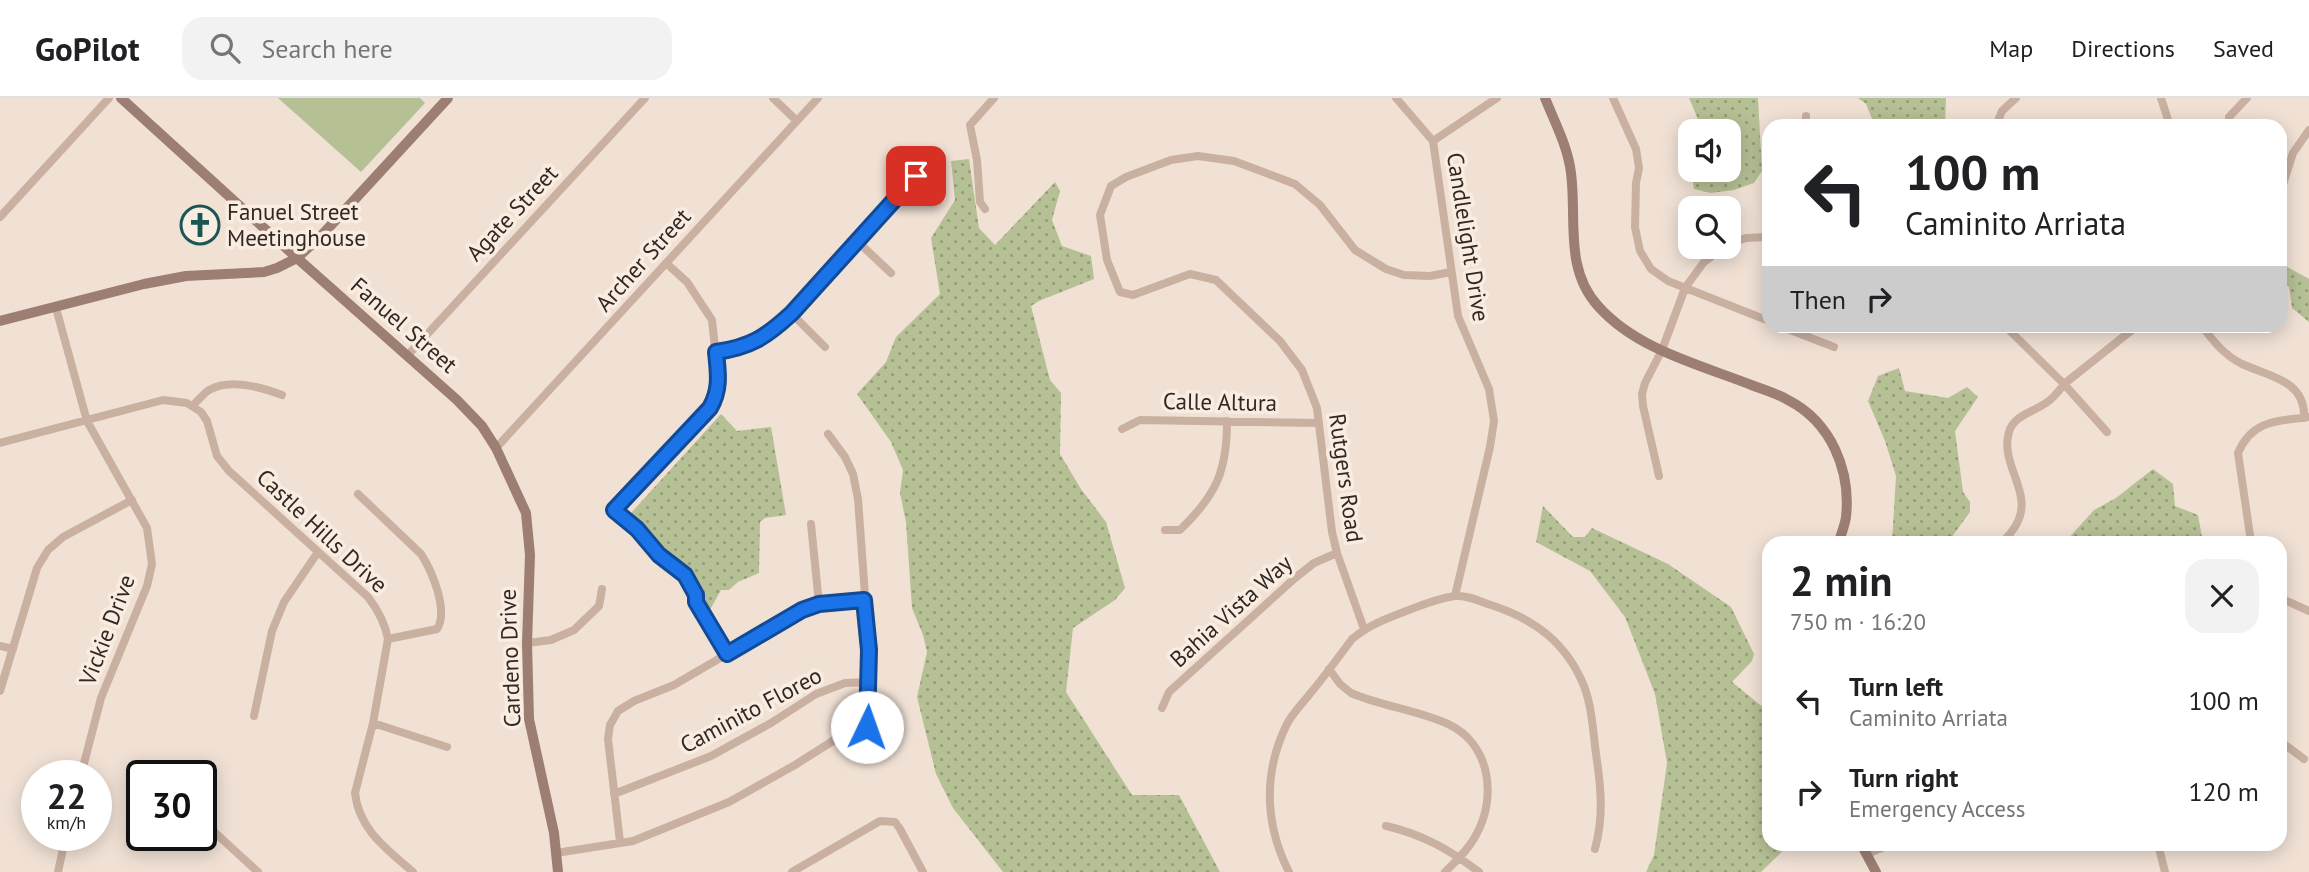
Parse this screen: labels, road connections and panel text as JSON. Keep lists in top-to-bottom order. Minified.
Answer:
{"streets":{"street":["Agate Street","Candlelight Drive","Archer Street","Fanuel Street","Calle Altura","Rutgers Road","Castle Hills Drive","Bahia Vista Way","Vickie Drive","Cardeno Drive","Caminito Floreo"]},"crossings":[["Agate Street","Fanuel Street"],["Candlelight Drive","Rutgers Road"],["Archer Street","Fanuel Street"],["Archer Street","Cardeno Drive"],["Fanuel Street","Cardeno Drive"],["Calle Altura","Rutgers Road"],["Rutgers Road","Bahia Vista Way"]],"places":{"church":["Fanuel Street Meetinghouse"]},"page":{"header":"GoPilot","search":"Search here","nav":["Map","Directions","Saved"],"turn":["100 m","Caminito Arriata"],"then":"Then","heading":["2 min","750 m · 16:20"],"list":[{"name":"Turn left","note":"Caminito Arriata","value":"100 m"},{"name":"Turn right","note":"Emergency Access","value":"120 m"}],"speed":"22 km/h","limit":"30"}}
